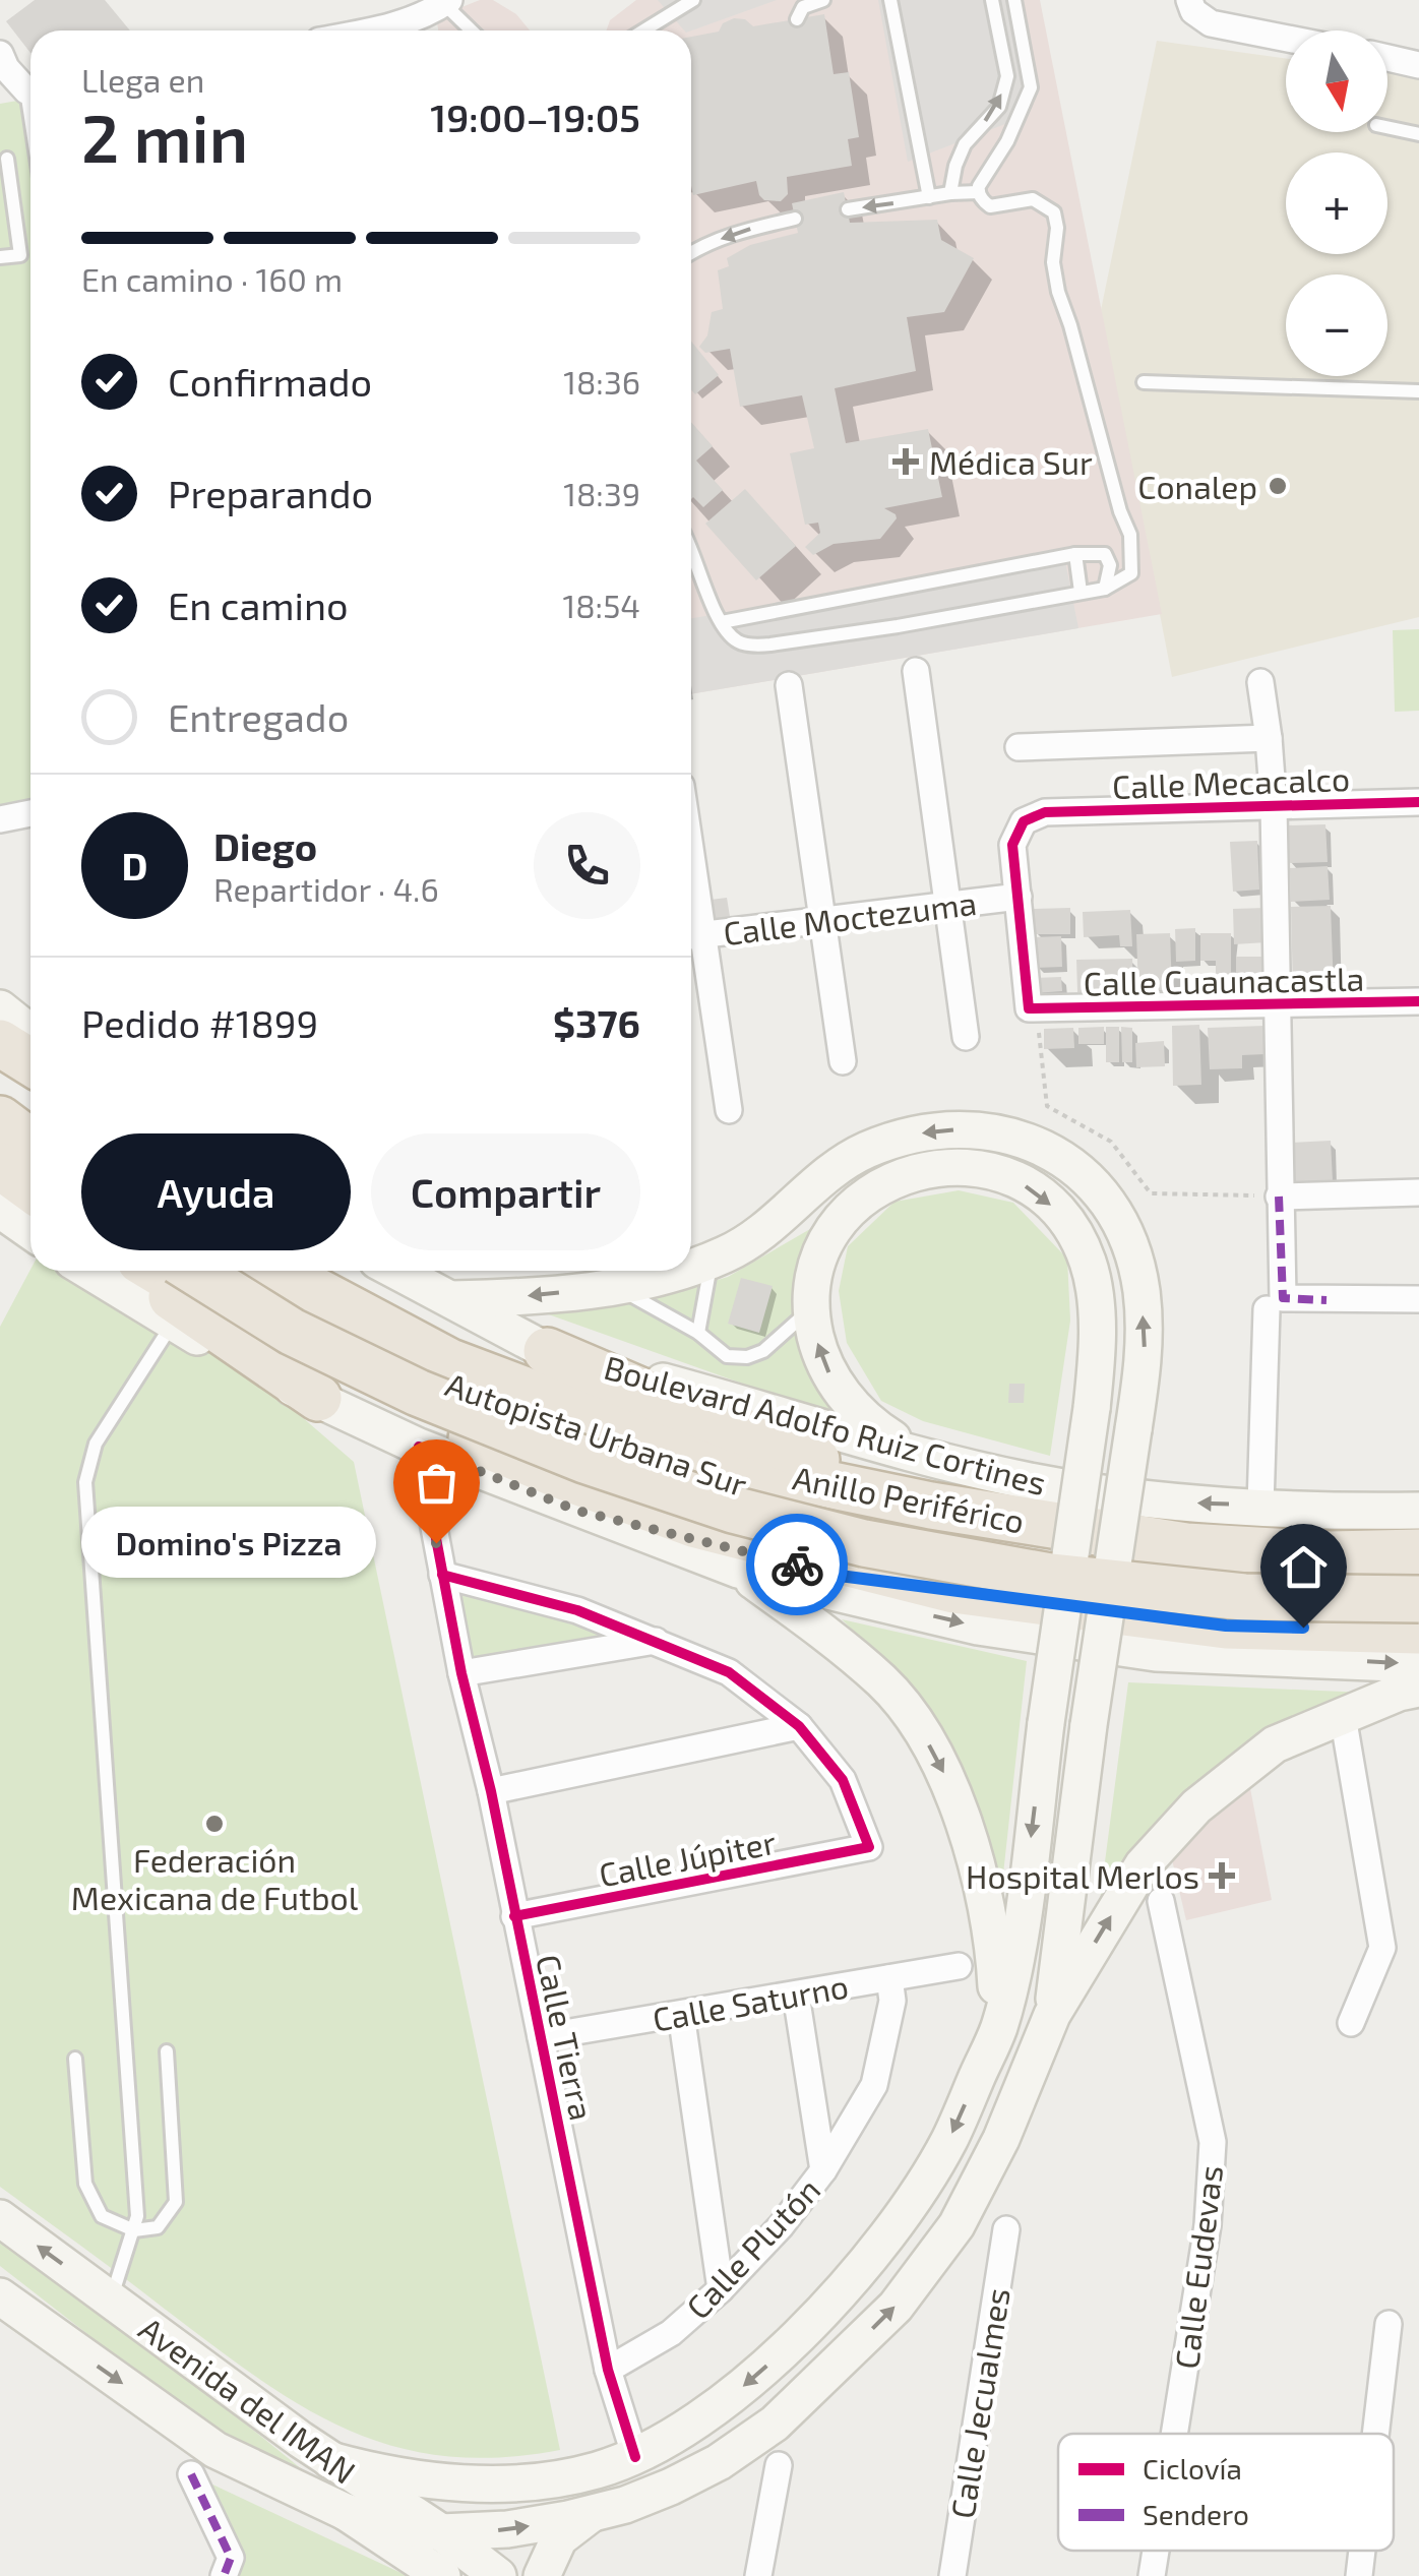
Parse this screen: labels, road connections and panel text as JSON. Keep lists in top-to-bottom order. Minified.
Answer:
{"streets":{"highway":["Autopista Urbana Sur","Anillo Periférico"],"main road":["Boulevard Adolfo Ruiz Cortines","Avenida del IMAN"],"street":["Calle Mecacalco","Calle Moctezuma","Calle Cuaunacastla","Calle Júpiter","Calle Saturno","Calle Tierra","Calle Plutón","Calle Eudevas","Calle Jecualmes"]},"crossings":[["Calle Mecacalco","Calle Moctezuma"],["Calle Júpiter","Calle Tierra"],["Calle Saturno","Calle Tierra"],["Calle Saturno","Calle Plutón"],["Calle Tierra","Calle Plutón"]],"places":{"health":["Médica Sur","Hospital Merlos"],"other":["Conalep","Domino's Pizza","Federación Mexicana de Futbol"]},"legend":["Ciclovía","Sendero"],"north":"bottom","page":{"map_buttons":["+","−"],"heading":["2 min","Llega en","19:00–19:05"],"panel":["Diego","Repartidor · 4.6","Pedido #1899","$376"],"bar":"En camino · 160 m","list":[["Confirmado","18:36"],["Preparando","18:39"],["En camino","18:54"],"Entregado"],"round":"D","buttons":["Ayuda","Compartir"],"bubble":"Domino's Pizza"}}
